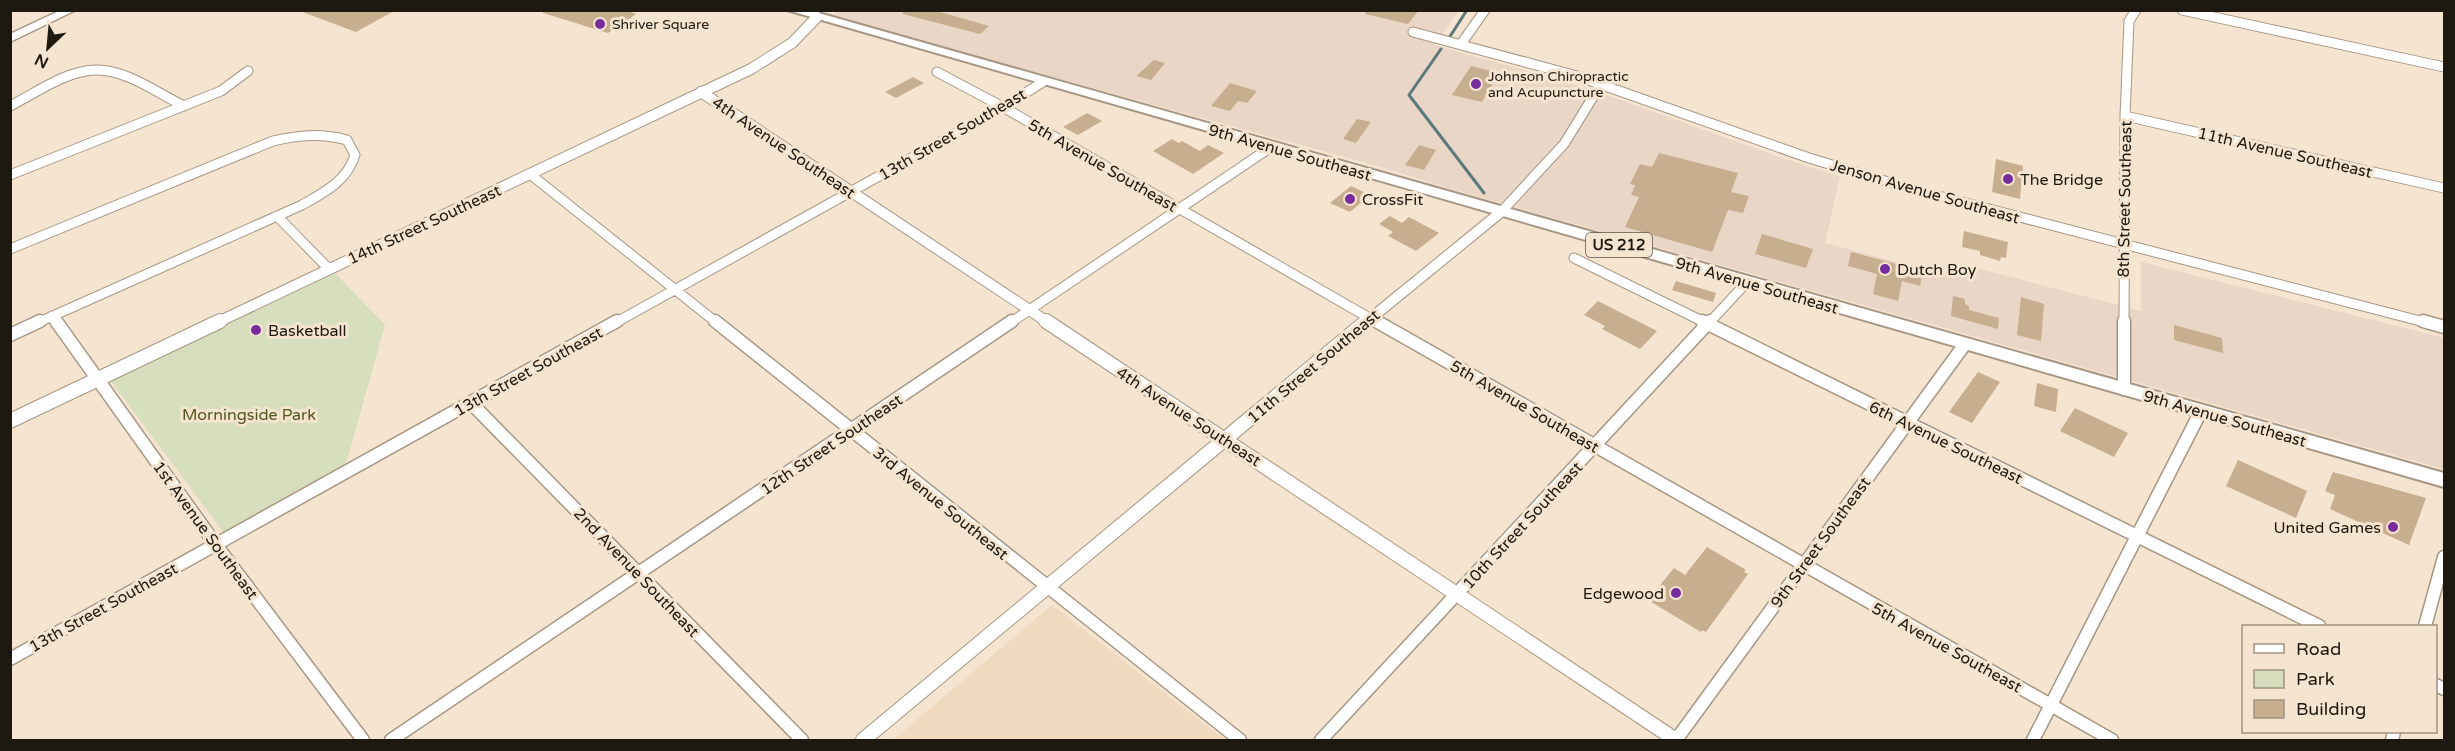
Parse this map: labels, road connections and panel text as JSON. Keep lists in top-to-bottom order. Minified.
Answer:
{"streets":{"main road":["9th Avenue Southeast","US 212"],"street":["13th Street Southeast","4th Avenue Southeast","11th Avenue Southeast","5th Avenue Southeast","Jenson Avenue Southeast","8th Street Southeast","14th Street Southeast","11th Street Southeast","6th Avenue Southeast","12th Street Southeast","3rd Avenue Southeast","10th Street Southeast","1st Avenue Southeast","9th Street Southeast","2nd Avenue Southeast"]},"crossings":[["13th Street Southeast","4th Avenue Southeast"],["13th Street Southeast","9th Avenue Southeast"],["13th Street Southeast","5th Avenue Southeast"],["13th Street Southeast","3rd Avenue Southeast"],["13th Street Southeast","1st Avenue Southeast"],["13th Street Southeast","2nd Avenue Southeast"],["4th Avenue Southeast","14th Street Southeast"],["4th Avenue Southeast","11th Street Southeast"],["4th Avenue Southeast","12th Street Southeast"],["4th Avenue Southeast","10th Street Southeast"],["4th Avenue Southeast","9th Street Southeast"],["9th Avenue Southeast","8th Street Southeast"],["9th Avenue Southeast","14th Street Southeast"],["9th Avenue Southeast","11th Street Southeast"],["9th Avenue Southeast","12th Street Southeast"],["9th Avenue Southeast","10th Street Southeast"],["9th Avenue Southeast","9th Street Southeast"],["11th Avenue Southeast","8th Street Southeast"],["5th Avenue Southeast","11th Street Southeast"],["5th Avenue Southeast","12th Street Southeast"],["5th Avenue Southeast","10th Street Southeast"],["5th Avenue Southeast","9th Street Southeast"],["Jenson Avenue Southeast","8th Street Southeast"],["Jenson Avenue Southeast","11th Street Southeast"],["14th Street Southeast","3rd Avenue Southeast"],["14th Street Southeast","1st Avenue Southeast"],["11th Street Southeast","3rd Avenue Southeast"],["6th Avenue Southeast","10th Street Southeast"],["6th Avenue Southeast","9th Street Southeast"],["12th Street Southeast","3rd Avenue Southeast"],["12th Street Southeast","2nd Avenue Southeast"]],"parks":["Morningside Park"],"places":["Shriver Square","Johnson Chiropractic and Acupuncture","The Bridge","CrossFit","Dutch Boy","Basketball","United Games","Edgewood"],"legend":["Road","Park","Building"],"north":"bottom left"}
